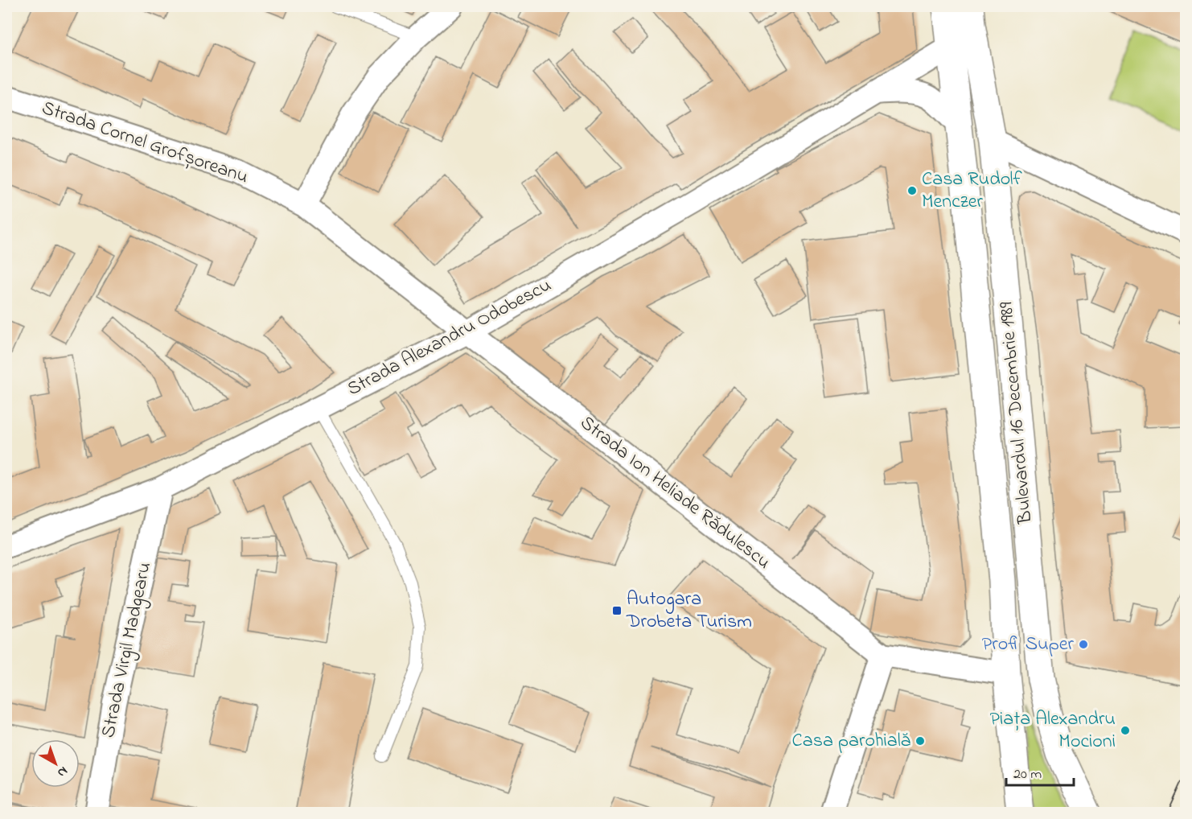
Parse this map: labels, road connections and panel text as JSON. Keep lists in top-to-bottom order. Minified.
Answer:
{"streets":{"main road":["Bulevardul 16 Decembrie 1989"],"street":["Strada Cornel Grofșoreanu","Strada Alexandru Odobescu","Strada Ion Heliade Rădulescu","Strada Virgil Madgearu"]},"crossings":[["Strada Cornel Grofșoreanu","Strada Alexandru Odobescu"],["Strada Cornel Grofșoreanu","Strada Ion Heliade Rădulescu"],["Strada Alexandru Odobescu","Bulevardul 16 Decembrie 1989"],["Strada Alexandru Odobescu","Strada Ion Heliade Rădulescu"],["Strada Alexandru Odobescu","Strada Virgil Madgearu"]],"places":{"other":["Casa Rudolf Menczer","Profi Super","Piața Alexandru Mocioni","Casa parohială"],"transit":["Autogara Drobeta Turism"]},"scale_bar":"20 m","north":"bottom right"}
